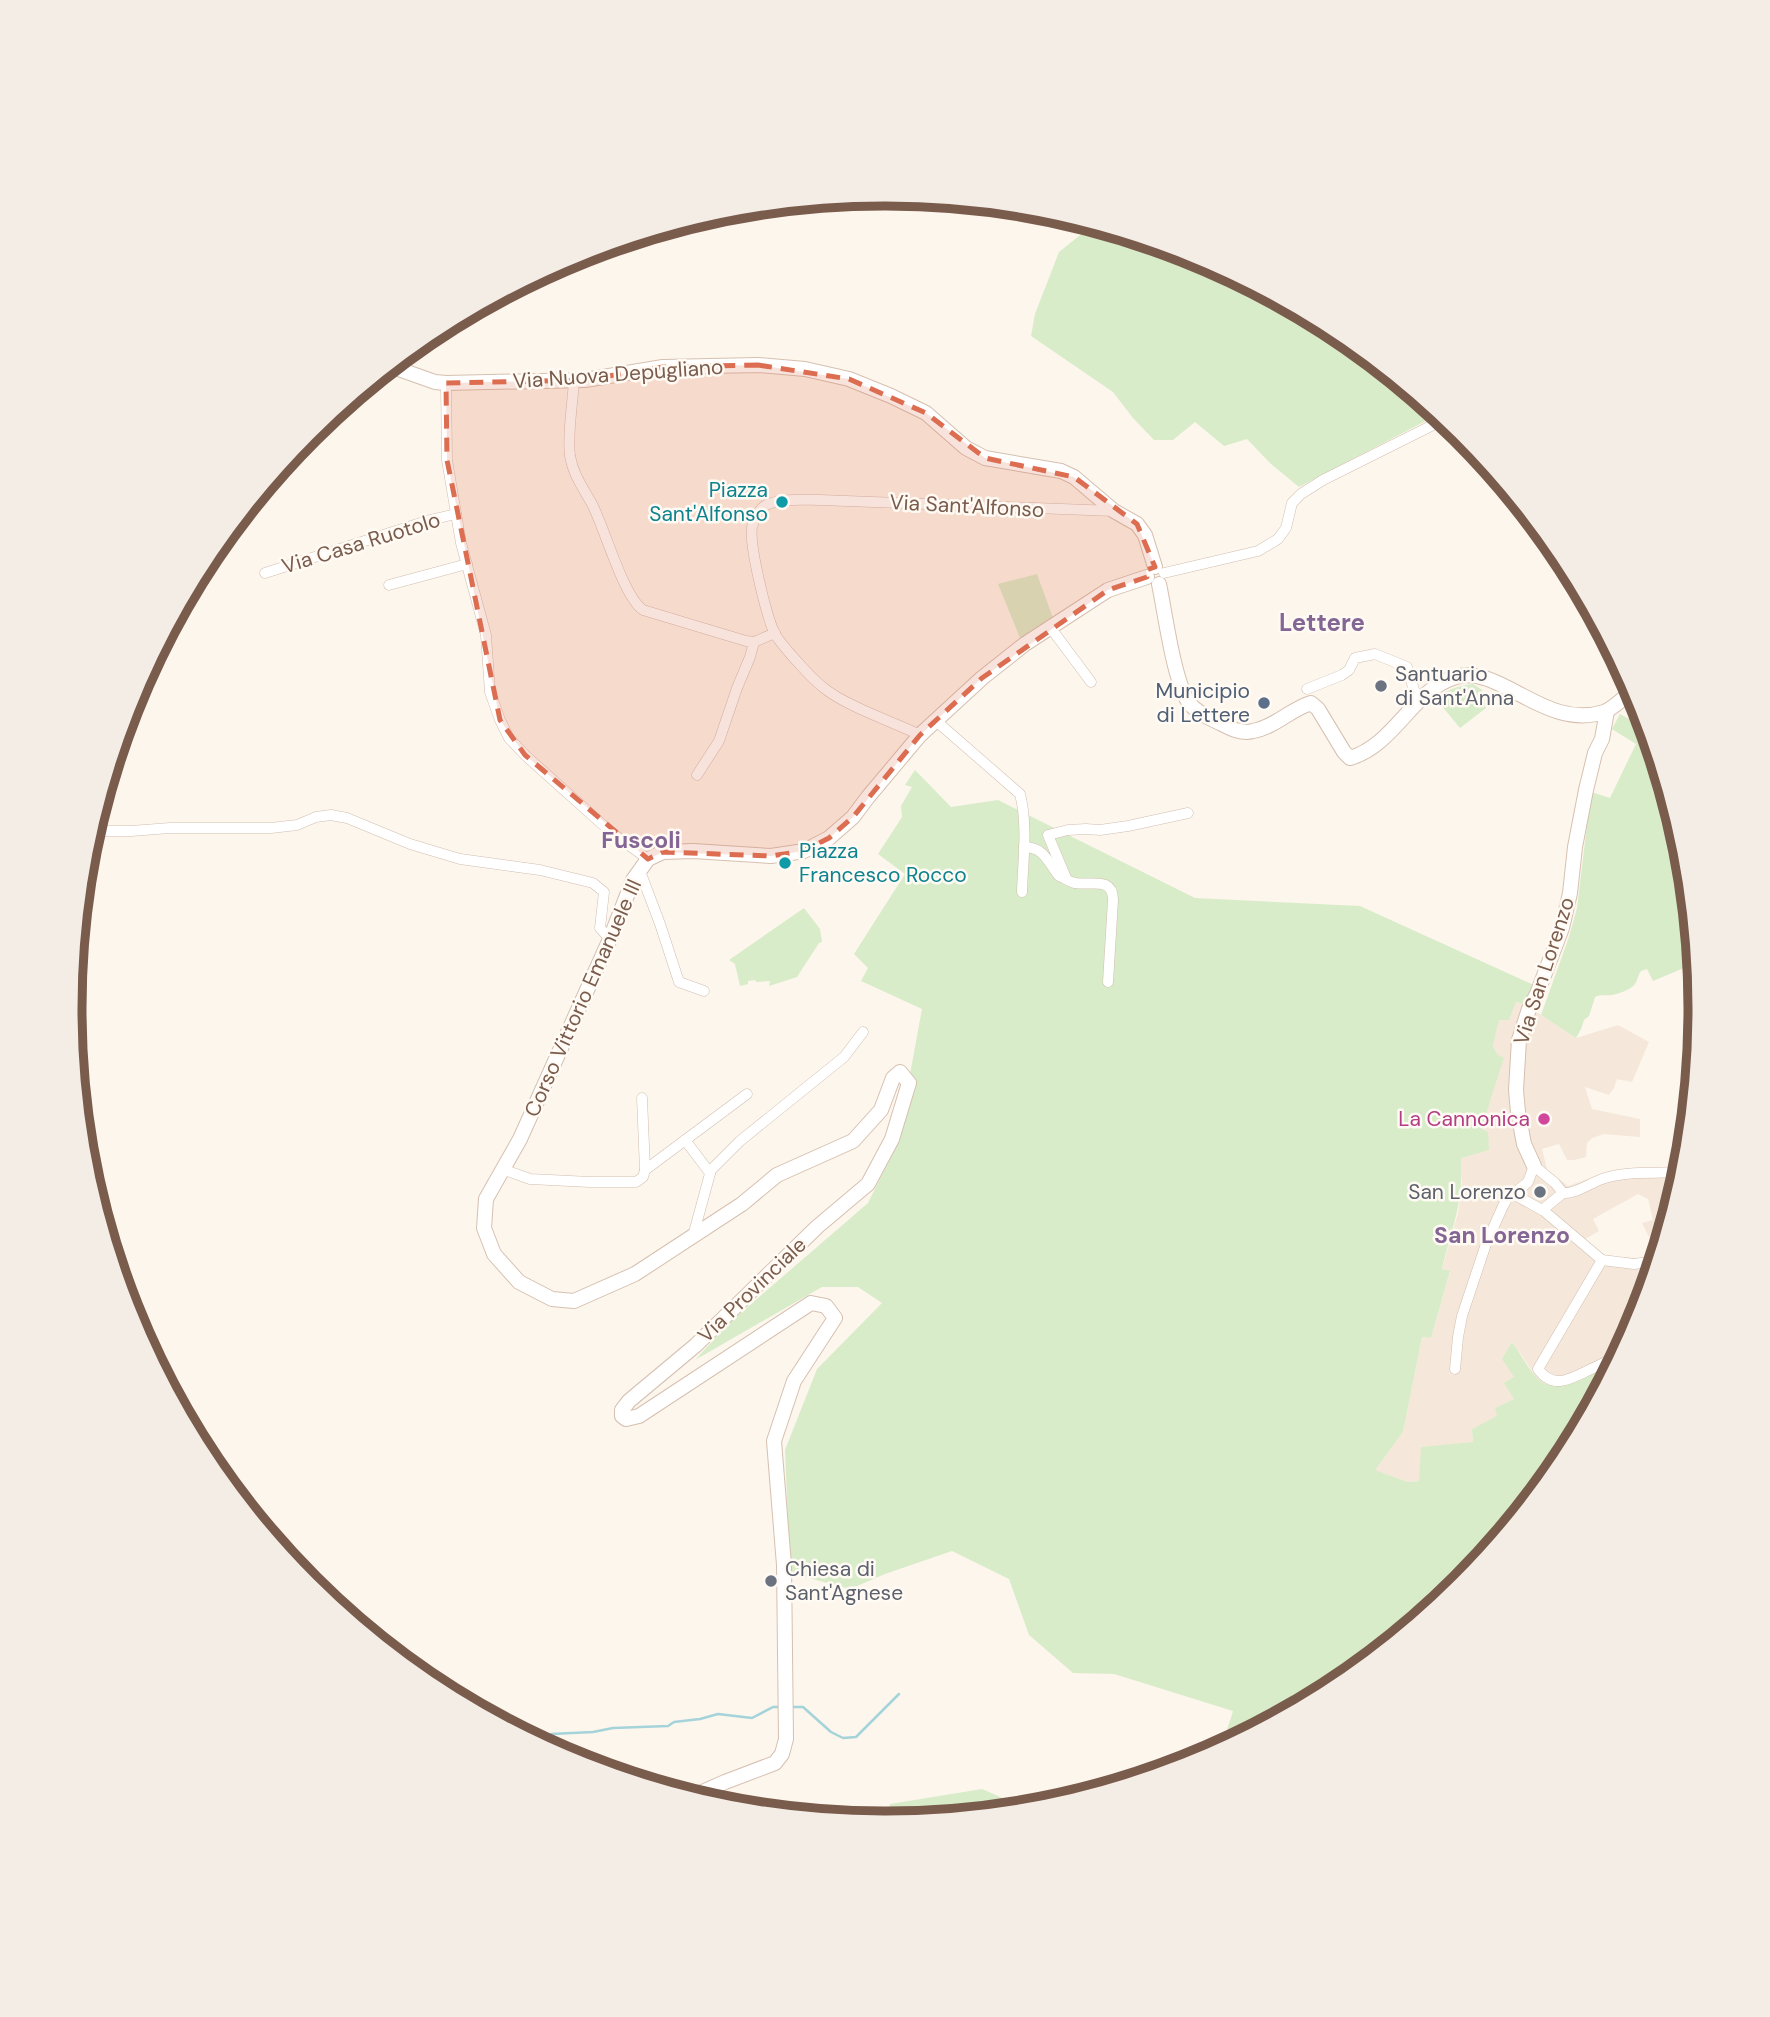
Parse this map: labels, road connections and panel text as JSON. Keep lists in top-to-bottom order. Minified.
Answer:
{"streets":{"street":["Via Nuova Depugliano","Via Sant'Alfonso","Via Casa Ruotolo","Via San Lorenzo","Corso Vittorio Emanuele III","Via Provinciale"]},"crossings":[["Via Nuova Depugliano","Via Sant'Alfonso"],["Via Nuova Depugliano","Via Casa Ruotolo"],["Via Nuova Depugliano","Corso Vittorio Emanuele III"],["Via Casa Ruotolo","Corso Vittorio Emanuele III"],["Corso Vittorio Emanuele III","Via Provinciale"]],"districts":["Lettere","Fuscoli","San Lorenzo"],"places":["Piazza Sant'Alfonso","Santuario di Sant'Anna","Municipio di Lettere","Piazza Francesco Rocco","La Cannonica","San Lorenzo","Chiesa di Sant'Agnese"]}
